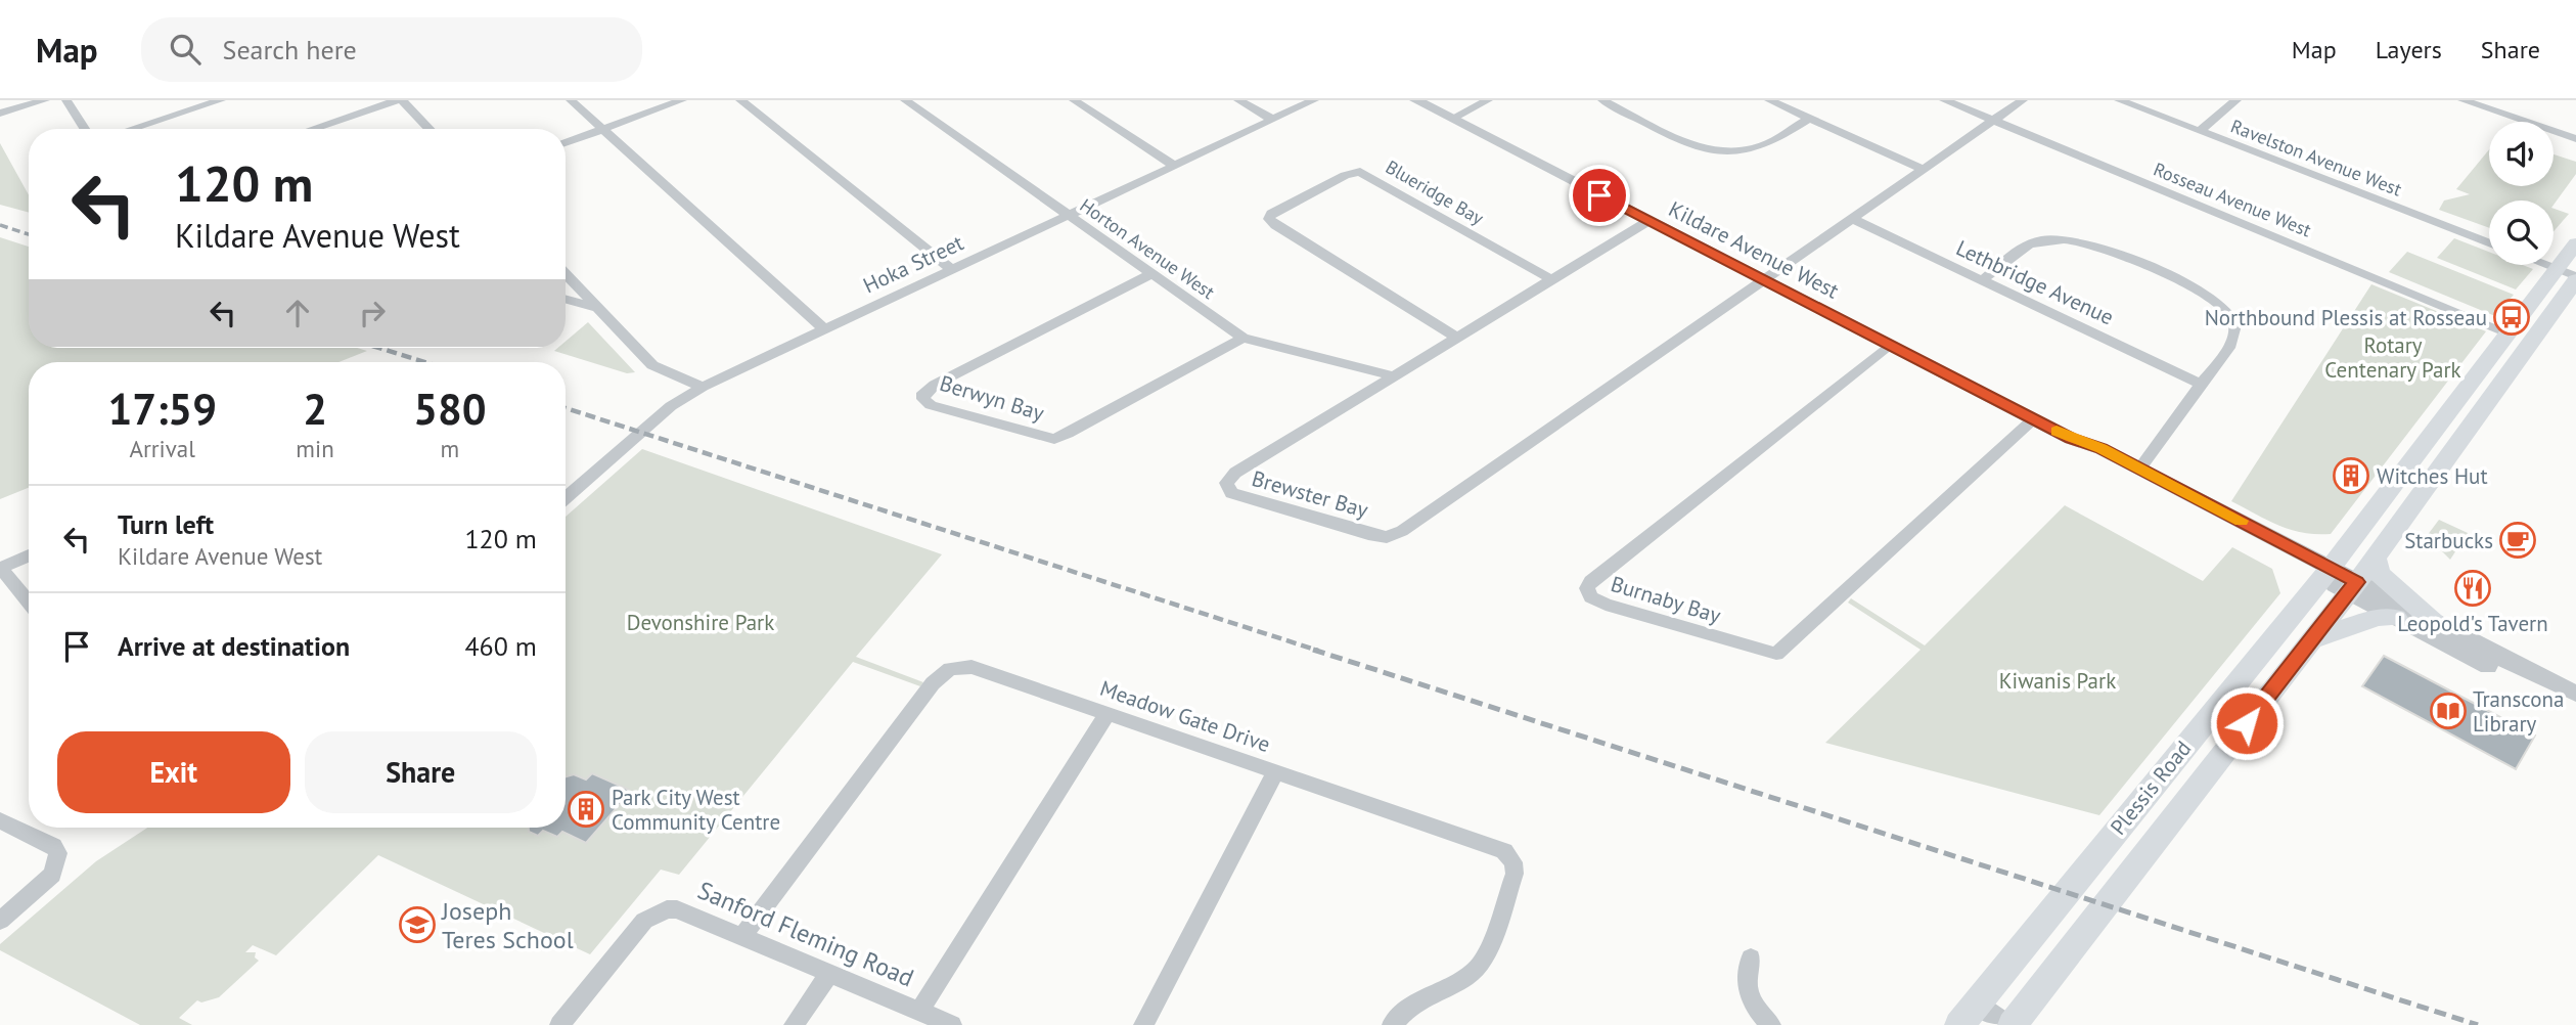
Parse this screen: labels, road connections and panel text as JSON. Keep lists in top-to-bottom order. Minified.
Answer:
{"streets":{"main road":["Plessis Road"],"street":["Ravelston Avenue West","Blueridge Bay","Rosseau Avenue West","Horton Avenue West","Kildare Avenue West","Hoka Street","Lethbridge Avenue","Berwyn Bay","Brewster Bay","Burnaby Bay","Meadow Gate Drive","Sanford Fleming Road"]},"crossings":[["Blueridge Bay","Brewster Bay"],["Rosseau Avenue West","Plessis Road"],["Horton Avenue West","Hoka Street"],["Horton Avenue West","Berwyn Bay"],["Horton Avenue West","Brewster Bay"],["Kildare Avenue West","Brewster Bay"],["Kildare Avenue West","Burnaby Bay"],["Kildare Avenue West","Plessis Road"],["Meadow Gate Drive","Sanford Fleming Road"]],"parks":["Rotary Centenary Park","Devonshire Park","Kiwanis Park"],"places":{"bus stop":["Northbound Plessis at Rosseau"],"building":["Witches Hut","Park City West Community Centre"],"cafe":["Starbucks"],"restaurant":["Leopold's Tavern"],"library":["Transcona Library"],"school or university":["Joseph Teres School"]},"page":{"header":"Map","search":"Search here","nav":["Map","Layers","Share"],"turn":["120 m","Kildare Avenue West"],"eta":["17:59","Arrival","2","min","580","m"],"list":[{"name":"Turn left","note":"Kildare Avenue West","value":"120 m"},{"name":"Arrive at destination","value":"460 m"}],"buttons":["Exit","Share"]}}
